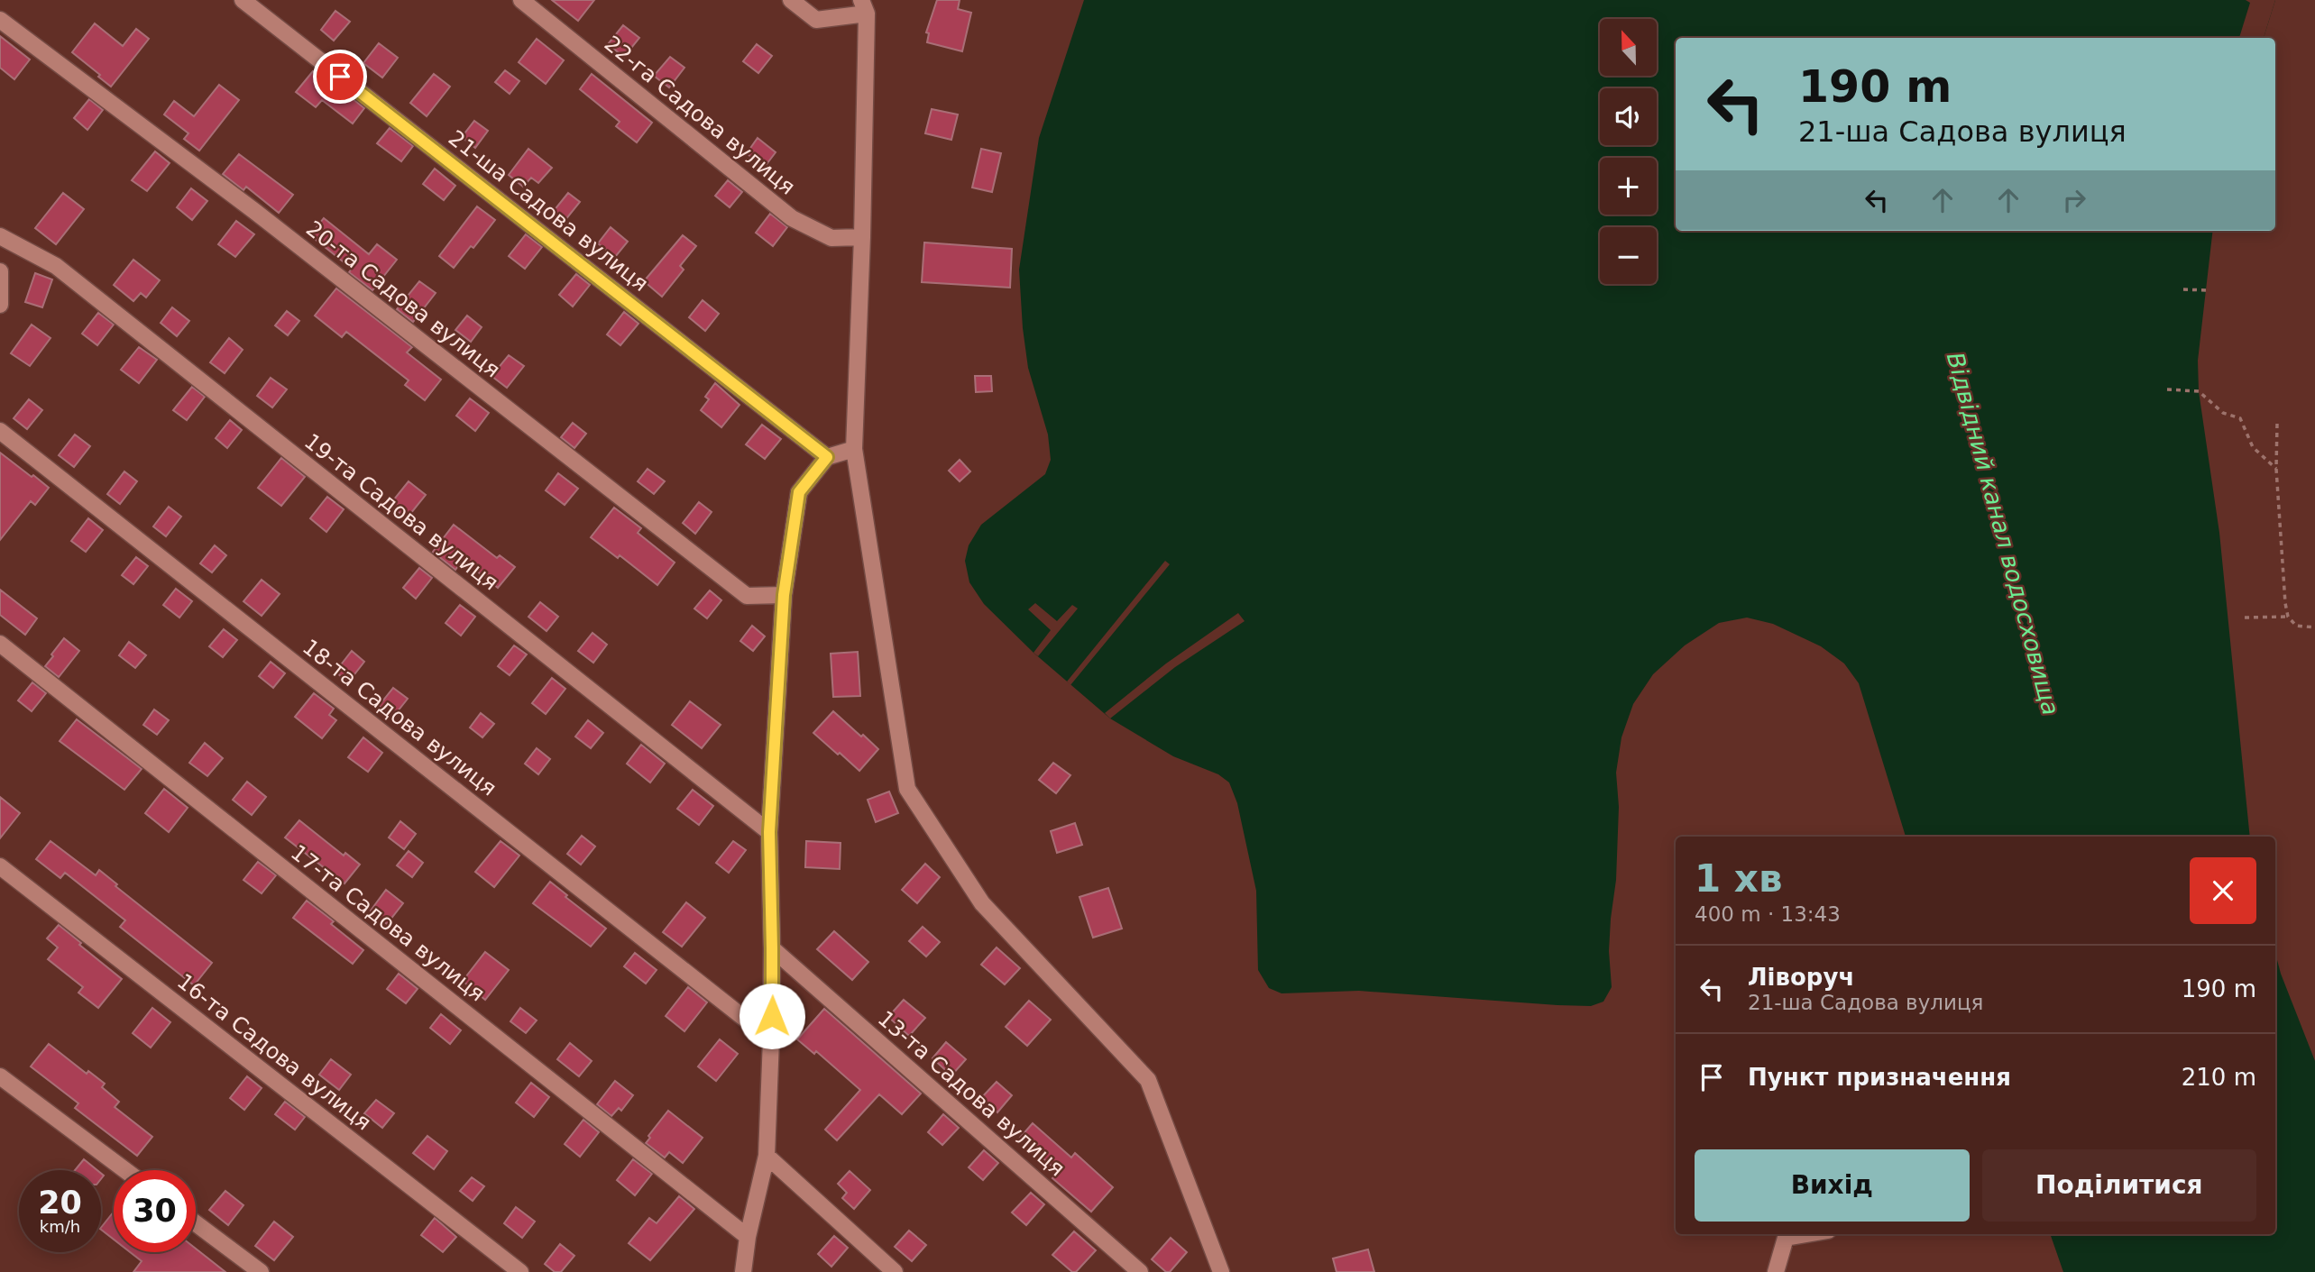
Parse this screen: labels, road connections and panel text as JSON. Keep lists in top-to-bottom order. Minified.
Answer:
{"streets":{"street":["22-га Садова вулиця","21-ша Садова вулиця","20-та Садова вулиця","19-та Садова вулиця","18-та Садова вулиця","17-та Садова вулиця","16-та Садова вулиця","13-та Садова вулиця"]},"water":["Відвідний канал водосховища"],"north":"top","page":{"map_buttons":["+","−"],"turn":["190 m","21-ша Садова вулиця"],"heading":["1 хв","400 m · 13:43"],"list":[{"name":"Ліворуч","note":"21-ша Садова вулиця","value":"190 m"},{"name":"Пункт призначення","value":"210 m"}],"buttons":["Вихід","Поділитися"],"speed":"20 km/h","limit":"30"}}
